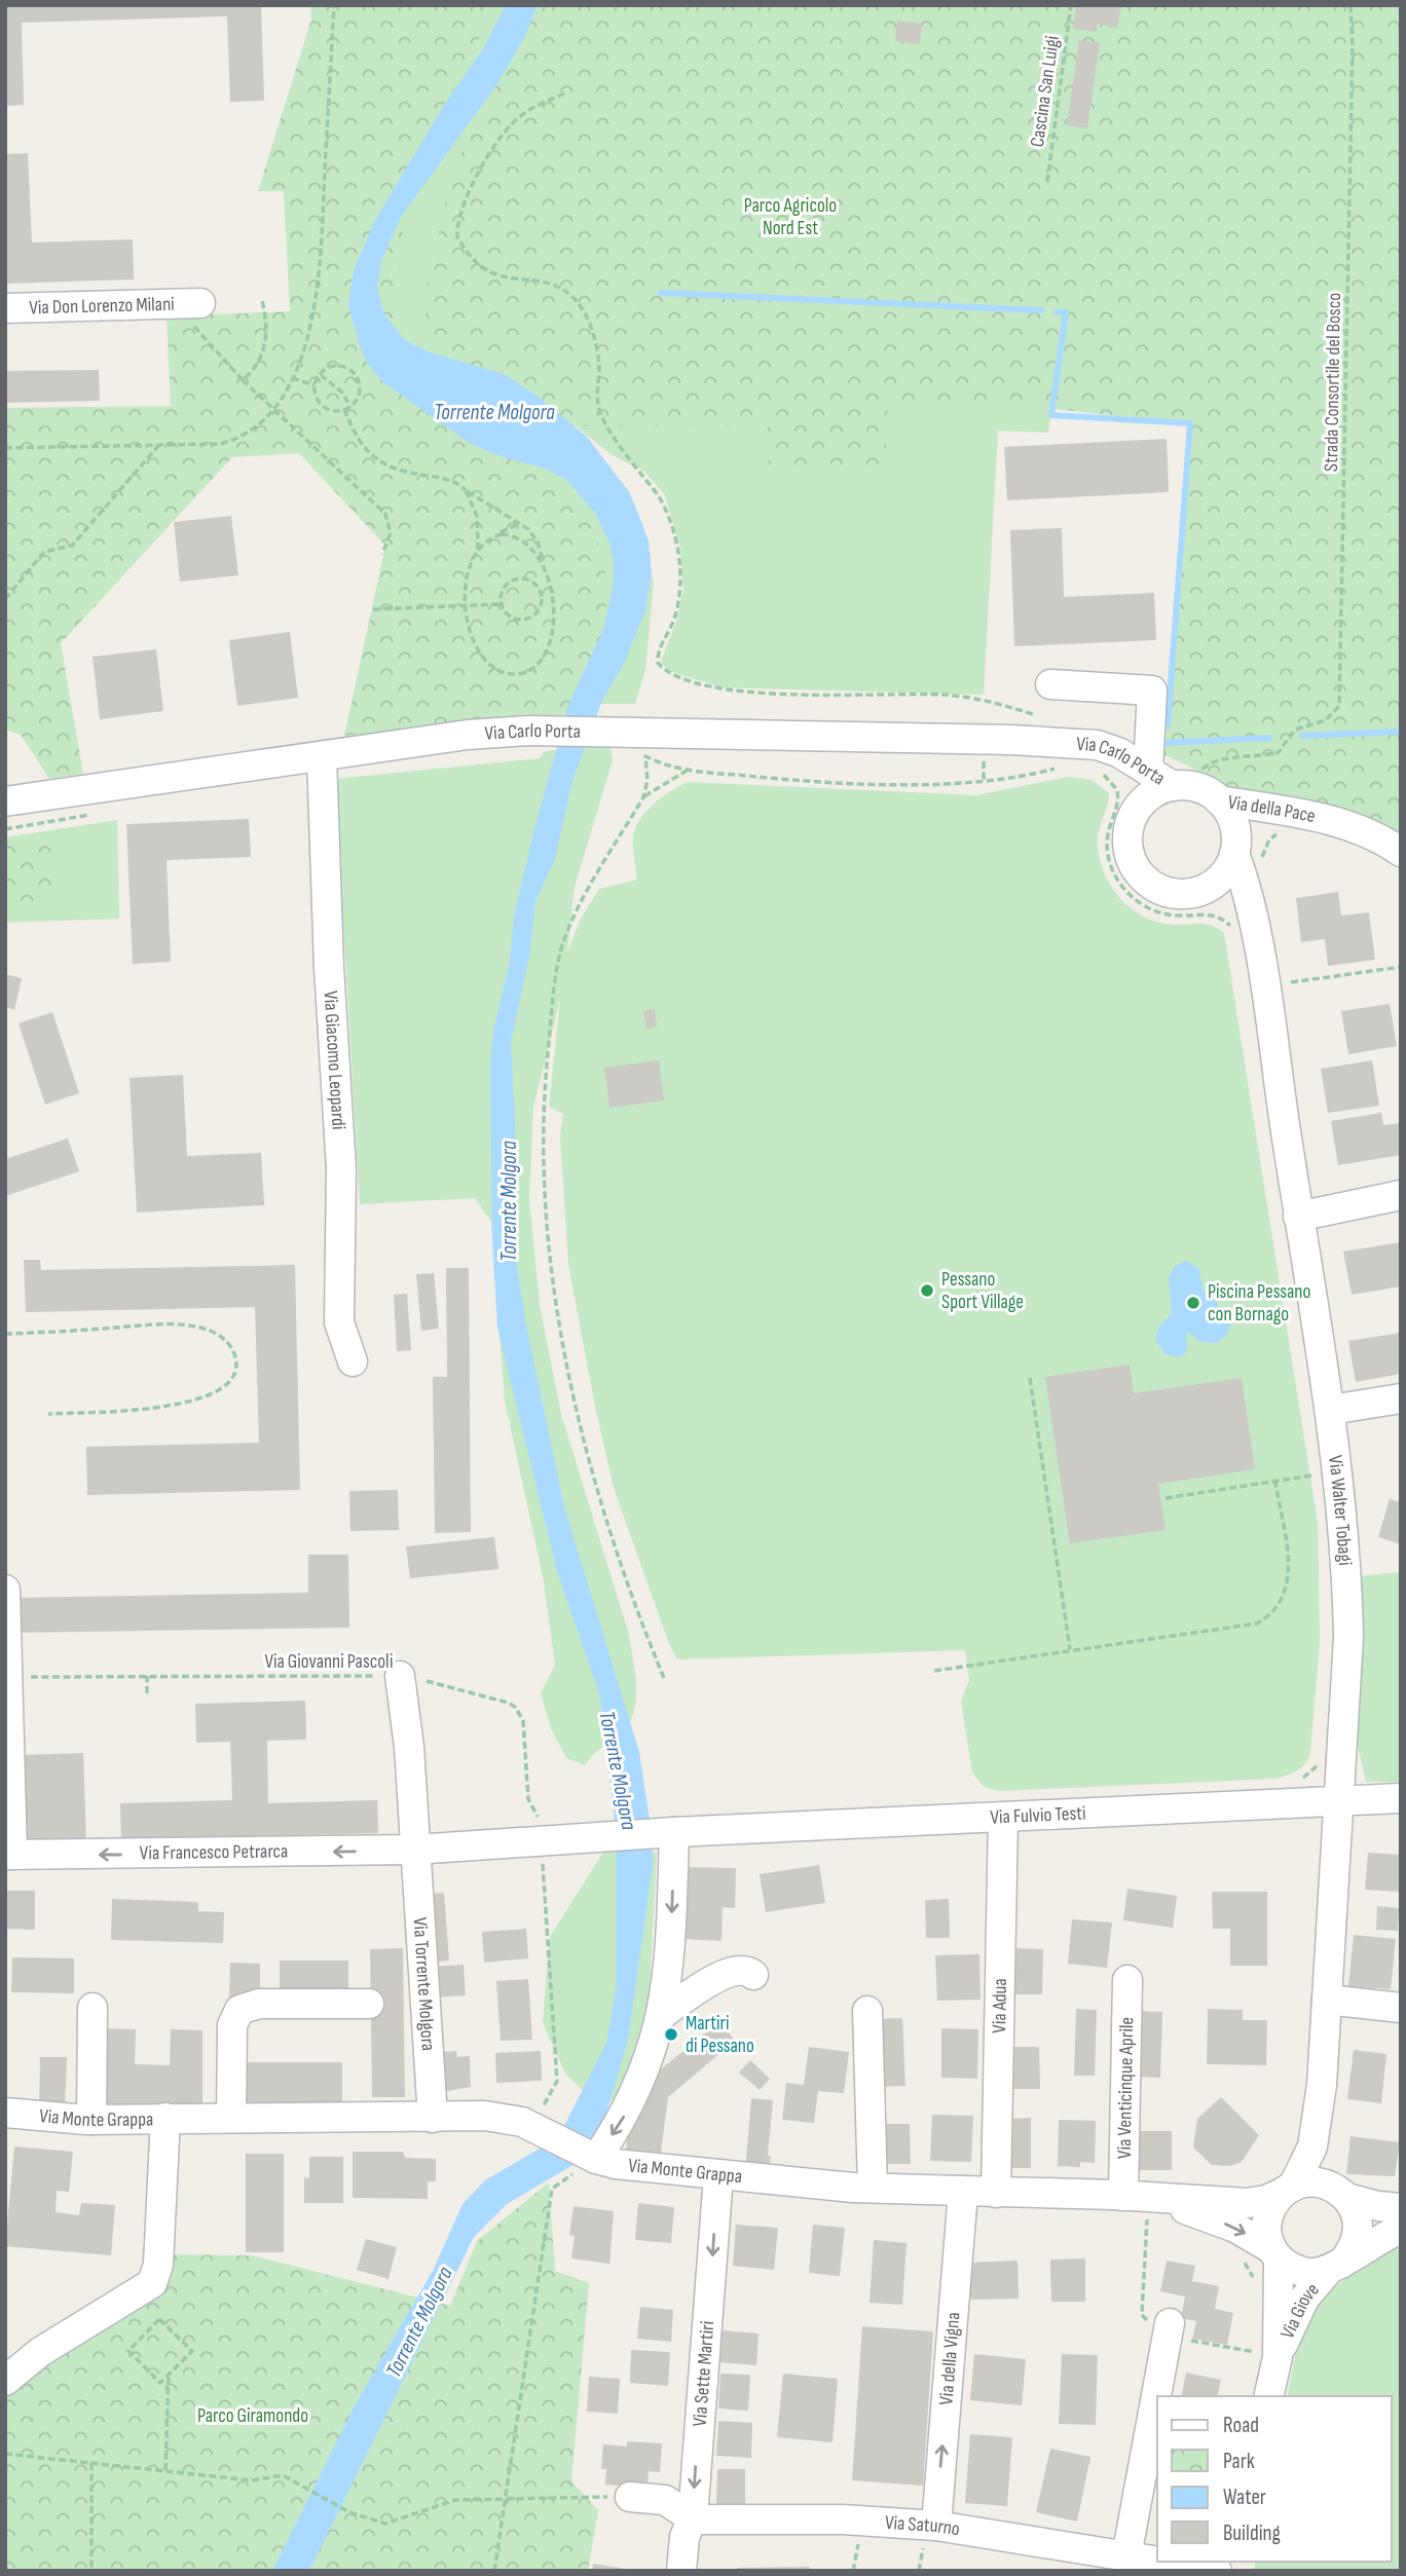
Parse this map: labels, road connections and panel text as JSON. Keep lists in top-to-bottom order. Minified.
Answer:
{"streets":{"street":["Via Don Lorenzo Milani","Via Carlo Porta","Via della Pace","Via Giacomo Leopardi","Via Walter Tobagi","Via Fulvio Testi","Via Francesco Petrarca","Via Torrente Molgora","Via Adua","Via Venticinque Aprile","Via Monte Grappa","Via Giove","Via della Vigna","Via Sette Martiri","Via Saturno"],"path":["Cascina San Luigi","Strada Consortile del Bosco","Via Giovanni Pascoli"]},"crossings":[["Strada Consortile del Bosco","Via Carlo Porta"],["Strada Consortile del Bosco","Via della Pace"],["Strada Consortile del Bosco","Via Walter Tobagi"],["Via Carlo Porta","Via della Pace"],["Via Carlo Porta","Via Giacomo Leopardi"],["Via Carlo Porta","Via Walter Tobagi"],["Via della Pace","Via Walter Tobagi"],["Via Walter Tobagi","Via Fulvio Testi"],["Via Walter Tobagi","Via Monte Grappa"],["Via Walter Tobagi","Via Giove"],["Via Giovanni Pascoli","Via Fulvio Testi"],["Via Giovanni Pascoli","Via Torrente Molgora"],["Via Giovanni Pascoli","Via Monte Grappa"],["Via Fulvio Testi","Via Francesco Petrarca"],["Via Fulvio Testi","Via Torrente Molgora"],["Via Fulvio Testi","Via Adua"],["Via Francesco Petrarca","Via Torrente Molgora"],["Via Torrente Molgora","Via Monte Grappa"],["Via Adua","Via Monte Grappa"],["Via Venticinque Aprile","Via Monte Grappa"],["Via Monte Grappa","Via Giove"],["Via Monte Grappa","Via della Vigna"],["Via Monte Grappa","Via Sette Martiri"],["Via della Vigna","Via Saturno"],["Via Sette Martiri","Via Saturno"]],"one_way":["Via Francesco Petrarca","Via Sette Martiri"],"water":["Torrente Molgora"],"parks":["Parco Agricolo Nord Est","Parco Giramondo"],"places":["Pessano Sport Village","Piscina Pessano con Bornago","Martiri di Pessano"],"legend":["Road","Park","Water","Building"]}
